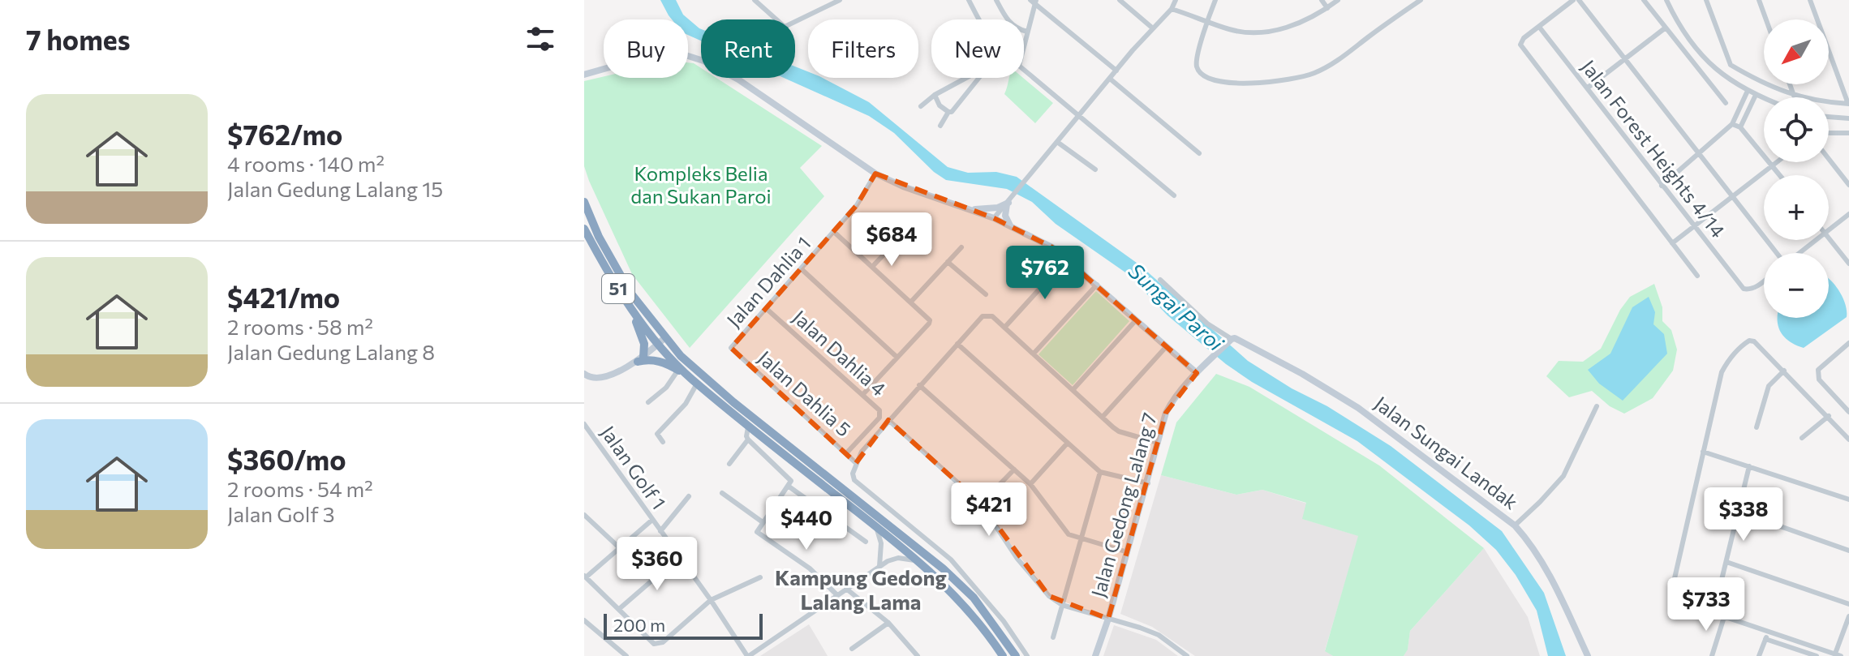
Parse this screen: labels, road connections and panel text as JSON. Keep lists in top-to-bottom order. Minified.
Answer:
{"streets":{"highway":["51"],"street":["Jalan Forest Heights 4/14","Jalan Dahlia 1","Jalan Dahlia 4","Jalan Dahlia 5","Jalan Sungai Landak","Jalan Golf 1","Jalan Gedong Lalang 7"]},"crossings":[["Jalan Dahlia 1","Jalan Dahlia 4"],["Jalan Dahlia 1","Jalan Dahlia 5"],["Jalan Dahlia 4","Jalan Dahlia 5"],["Jalan Sungai Landak","Jalan Gedong Lalang 7"]],"districts":["Kampung Gedong Lalang Lama"],"water":["Sungai Paroi"],"parks":["Kompleks Belia dan Sukan Paroi"],"scale_bar":"200 m","north":"bottom left","page":{"heading":"7 homes","map_buttons":["+","−"],"chip":["Buy","Rent","Filters","New"],"list":[{"name":"$762/mo","note":"4 rooms · 140 m² · Jalan Gedung Lalang 15"},{"name":"$421/mo","note":"2 rooms · 58 m² · Jalan Gedung Lalang 8"},{"name":"$360/mo","note":"2 rooms · 54 m² · Jalan Golf 3"}],"price":["$684","$762","$421","$338","$440","$360","$733"],"scale":"200 m"}}
